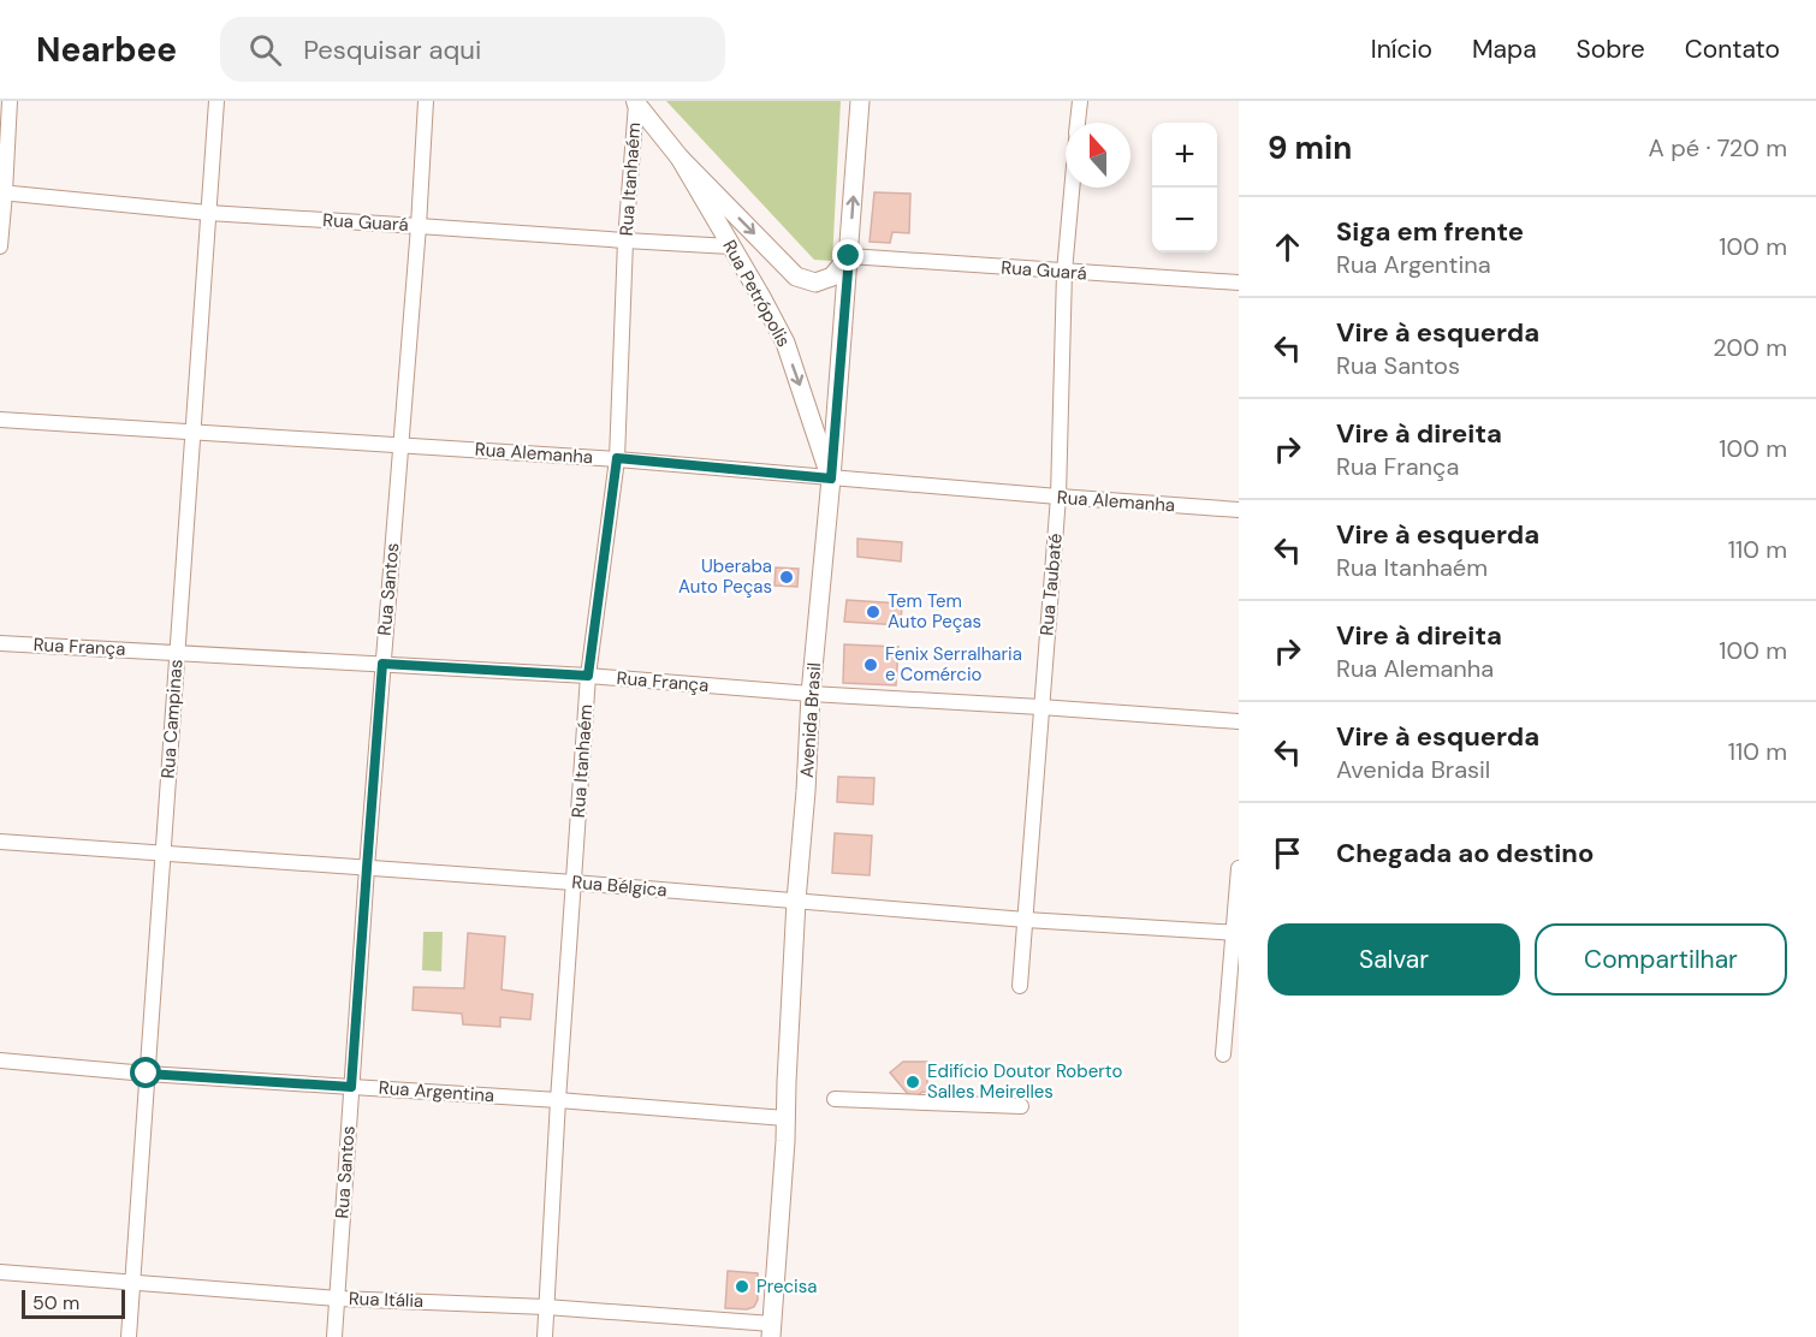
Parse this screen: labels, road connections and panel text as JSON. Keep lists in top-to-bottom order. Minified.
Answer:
{"streets":{"main road":["Rua Petrópolis","Avenida Brasil"],"street":["Rua Itanhaém","Rua Guará","Rua Alemanha","Rua Taubaté","Rua Santos","Rua França","Rua Campinas","Rua Bélgica","Rua Argentina","Rua Itália"]},"crossings":[["Rua Itanhaém","Rua Guará"],["Rua Itanhaém","Rua Petrópolis"],["Rua Itanhaém","Rua Alemanha"],["Rua Itanhaém","Rua França"],["Rua Itanhaém","Rua Bélgica"],["Rua Itanhaém","Rua Argentina"],["Rua Itanhaém","Rua Itália"],["Rua Guará","Rua Petrópolis"],["Rua Guará","Rua Taubaté"],["Rua Guará","Rua Santos"],["Rua Guará","Rua Campinas"],["Rua Guará","Avenida Brasil"],["Rua Petrópolis","Rua Alemanha"],["Rua Petrópolis","Avenida Brasil"],["Rua Alemanha","Rua Taubaté"],["Rua Alemanha","Rua Santos"],["Rua Alemanha","Rua Campinas"],["Rua Alemanha","Avenida Brasil"],["Rua Taubaté","Rua França"],["Rua Taubaté","Rua Bélgica"],["Rua Santos","Rua França"],["Rua Santos","Rua Bélgica"],["Rua Santos","Rua Argentina"],["Rua Santos","Rua Itália"],["Rua França","Rua Campinas"],["Rua França","Avenida Brasil"],["Rua Campinas","Rua Bélgica"],["Rua Campinas","Rua Argentina"],["Rua Campinas","Rua Itália"],["Avenida Brasil","Rua Bélgica"],["Avenida Brasil","Rua Argentina"],["Avenida Brasil","Rua Itália"]],"one_way":["Rua Petrópolis"],"places":["Uberaba Auto Peças","Tem Tem Auto Peças","Fenix Serralharia e Comércio","Edifício Doutor Roberto Salles Meirelles","Precisa"],"scale_bar":"50 m","north":"top","page":{"header":"Nearbee","search":"Pesquisar aqui","nav":["Início","Mapa","Sobre","Contato"],"heading":["9 min","A pé · 720 m"],"map_buttons":["+","−"],"list":[["Siga em frente","Rua Argentina","100 m"],["Vire à esquerda","Rua Santos","200 m"],["Vire à direita","Rua França","100 m"],["Vire à esquerda","Rua Itanhaém","110 m"],["Vire à direita","Rua Alemanha","100 m"],["Vire à esquerda","Avenida Brasil","110 m"],"Chegada ao destino"],"buttons":["Salvar","Compartilhar"],"scale":"50 m"}}
